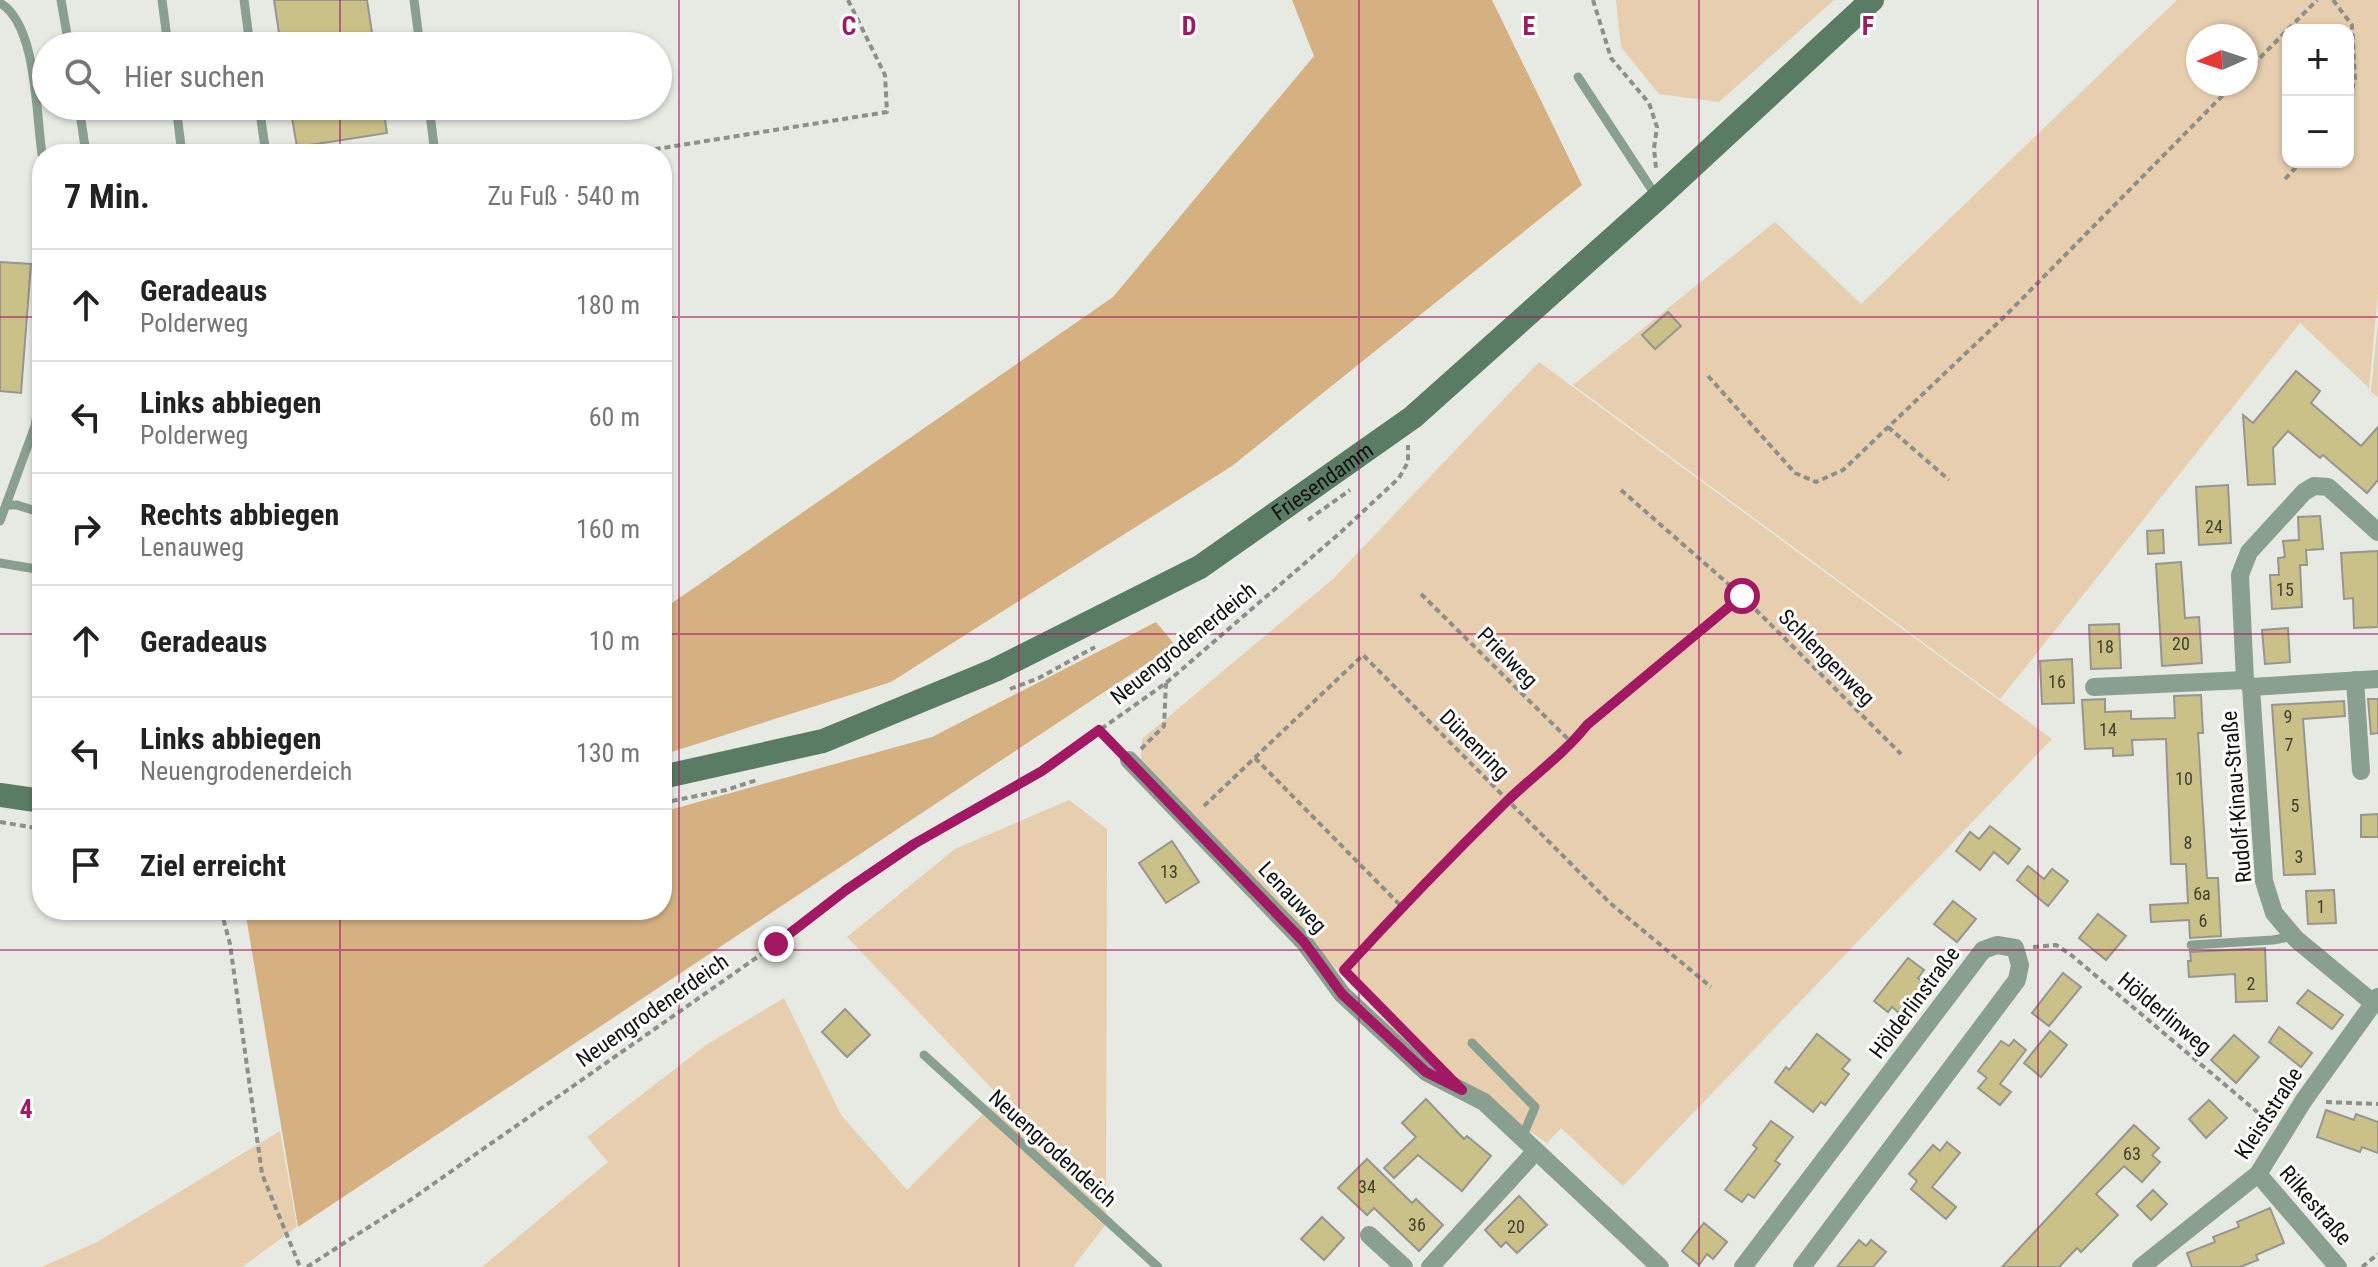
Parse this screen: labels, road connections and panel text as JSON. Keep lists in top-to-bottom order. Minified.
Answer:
{"streets":{"main road":["Friesendamm"],"street":["Rudolf-Kinau-Straße","Lenauweg","Hölderlinstraße","Kleiststraße","Rilkestraße"],"lane":["Neuengrodendeich"],"path":["Neuengrodenerdeich","Prielweg","Schlengenweg","Dünenring","Hölderlinweg"]},"crossings":[["Rudolf-Kinau-Straße","Kleiststraße"],["Hölderlinstraße","Hölderlinweg"],["Hölderlinweg","Kleiststraße"],["Kleiststraße","Rilkestraße"]],"house_numbers":["24","15","20","18","16","9","14","7","10","5","8","3","13","6a","1","6","2","63","34","36","20"],"north":"left","page":{"map_buttons":["+","−"],"search":"Hier suchen","heading":["7 Min.","Zu Fuß · 540 m"],"list":[["Geradeaus","Polderweg","180 m"],["Links abbiegen","Polderweg","60 m"],["Rechts abbiegen","Lenauweg","160 m"],["Geradeaus","10 m"],["Links abbiegen","Neuengrodenerdeich","130 m"],"Ziel erreicht"]},"grid":{"columns":["C","D","E","F"],"rows":["4"]}}
